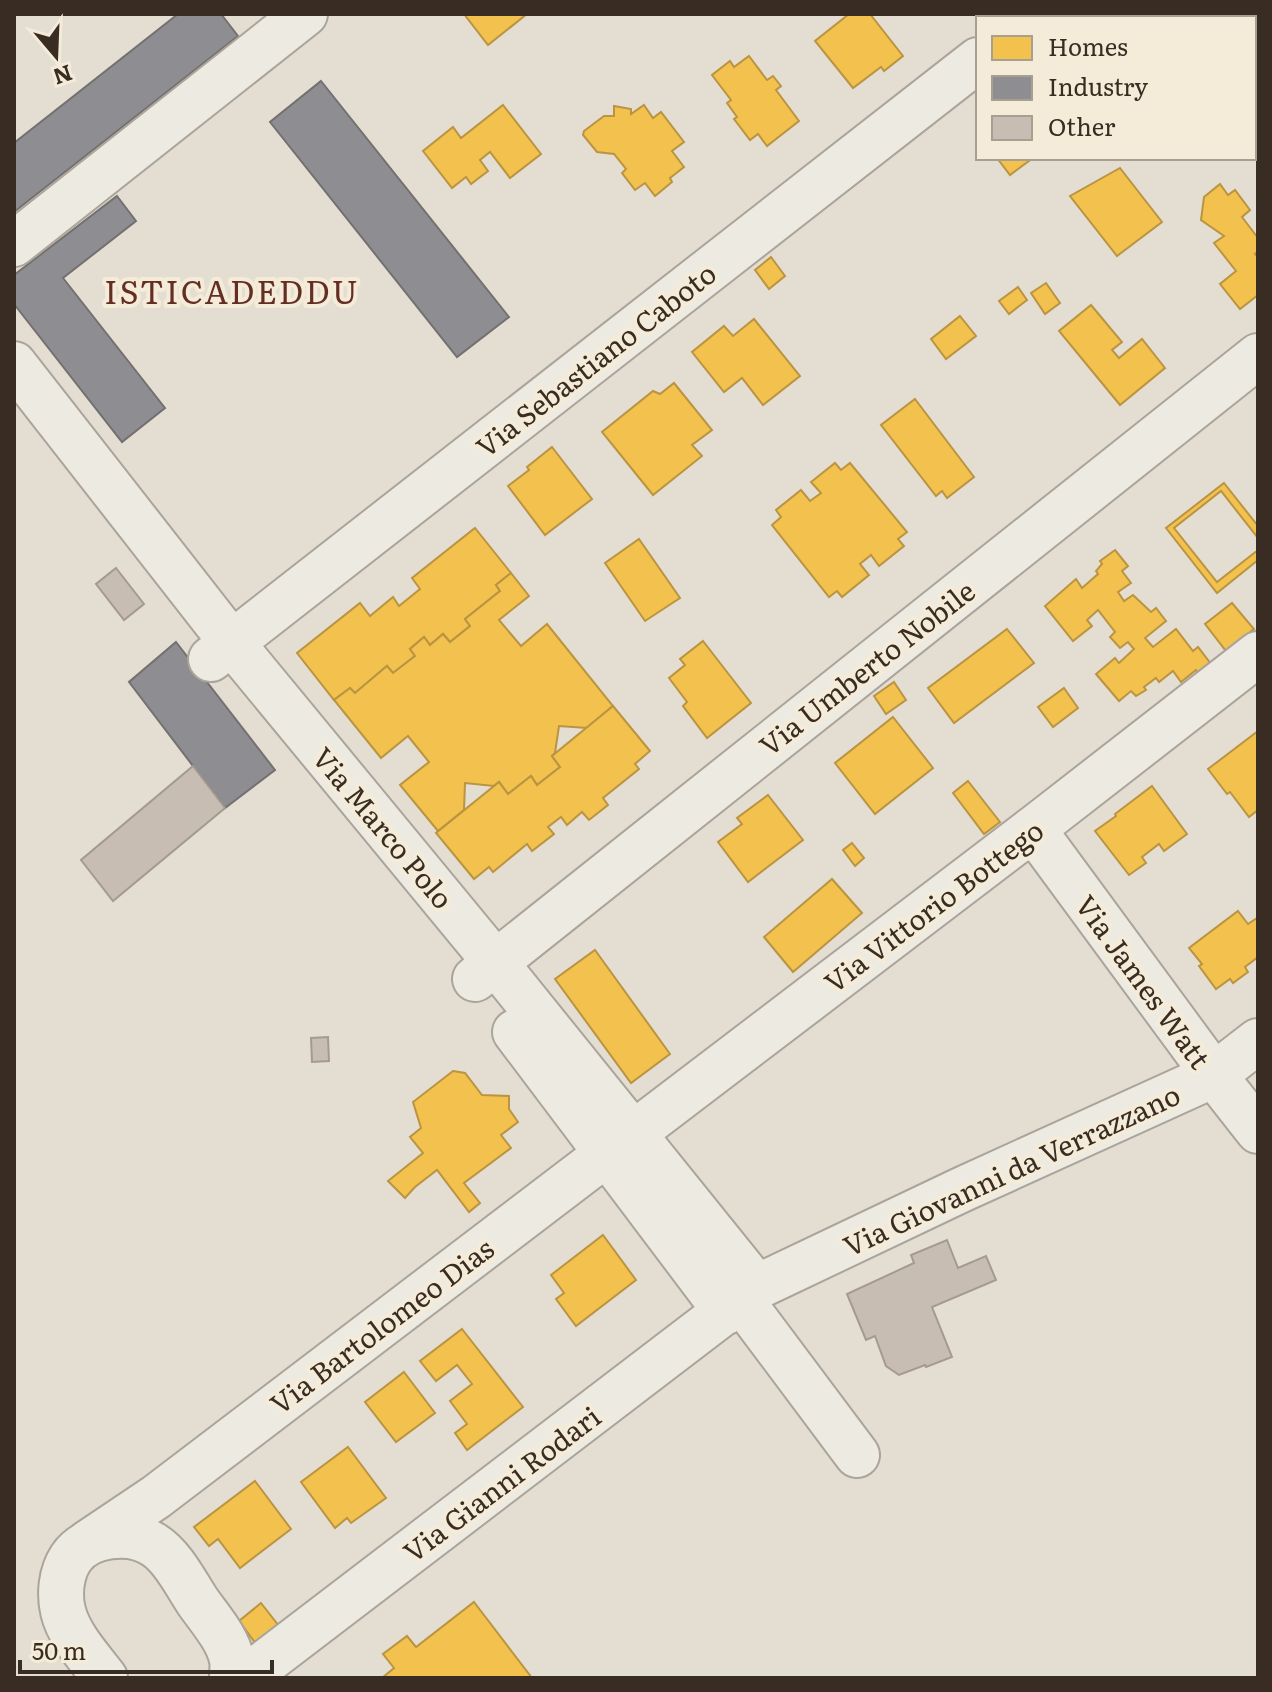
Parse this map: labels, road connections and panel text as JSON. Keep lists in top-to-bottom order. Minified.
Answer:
{"streets":{"street":["Via Sebastiano Caboto","Via Umberto Nobile","Via Marco Polo","Via Vittorio Bottego","Via James Watt","Via Giovanni da Verrazzano","Via Bartolomeo Dias","Via Gianni Rodari"]},"crossings":[["Via Sebastiano Caboto","Via Marco Polo"],["Via Umberto Nobile","Via Marco Polo"],["Via Marco Polo","Via Vittorio Bottego"],["Via Marco Polo","Via Giovanni da Verrazzano"],["Via Marco Polo","Via Bartolomeo Dias"],["Via Marco Polo","Via Gianni Rodari"],["Via Vittorio Bottego","Via James Watt"],["Via Vittorio Bottego","Via Bartolomeo Dias"],["Via James Watt","Via Giovanni da Verrazzano"],["Via Giovanni da Verrazzano","Via Gianni Rodari"]],"districts":["ISTICADEDDU"],"legend":["Homes","Industry","Other"],"scale_bar":"50 m","north":"bottom"}
